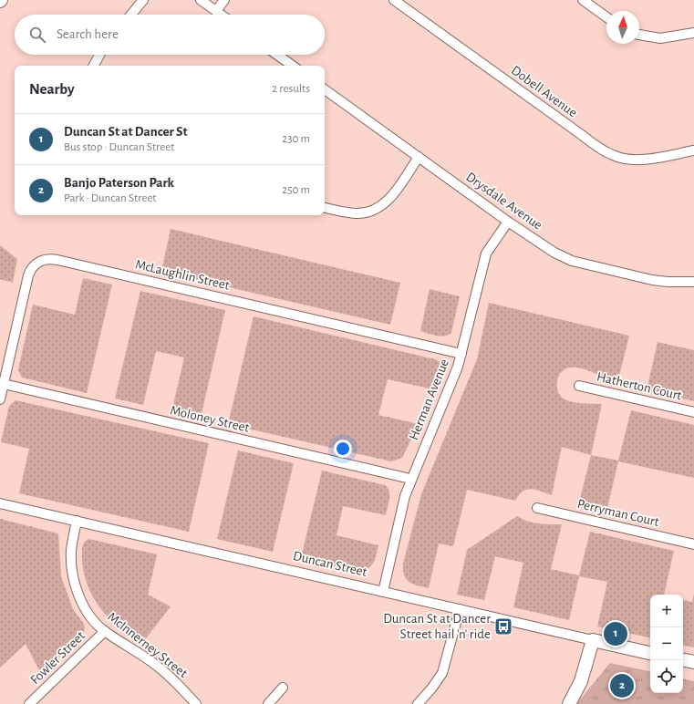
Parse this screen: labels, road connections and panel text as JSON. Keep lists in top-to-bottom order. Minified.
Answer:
{"streets":{"street":["Dobell Avenue","Drysdale Avenue","McLaughlin Street","Hatherton Court","Herman Avenue","Moloney Street","Perryman Court","Duncan Street","McInnerney Street","Fowler Street"]},"crossings":[["Drysdale Avenue","Herman Avenue"],["McLaughlin Street","Herman Avenue"],["McLaughlin Street","Moloney Street"],["Herman Avenue","Moloney Street"],["Herman Avenue","Duncan Street"],["Duncan Street","McInnerney Street"],["McInnerney Street","Fowler Street"]],"places":{"bus stop":["Duncan St at Dancer Street hail 'n' ride"]},"north":"top","page":{"search":"Search here","heading":["Nearby","2 results"],"list":[{"mark":"1","name":"Duncan St at Dancer St","note":"Bus stop · Duncan Street","value":"230 m"},{"mark":"2","name":"Banjo Paterson Park","note":"Park · Duncan Street","value":"250 m"}],"map_buttons":["+","−"],"pins":["1","2"]}}
